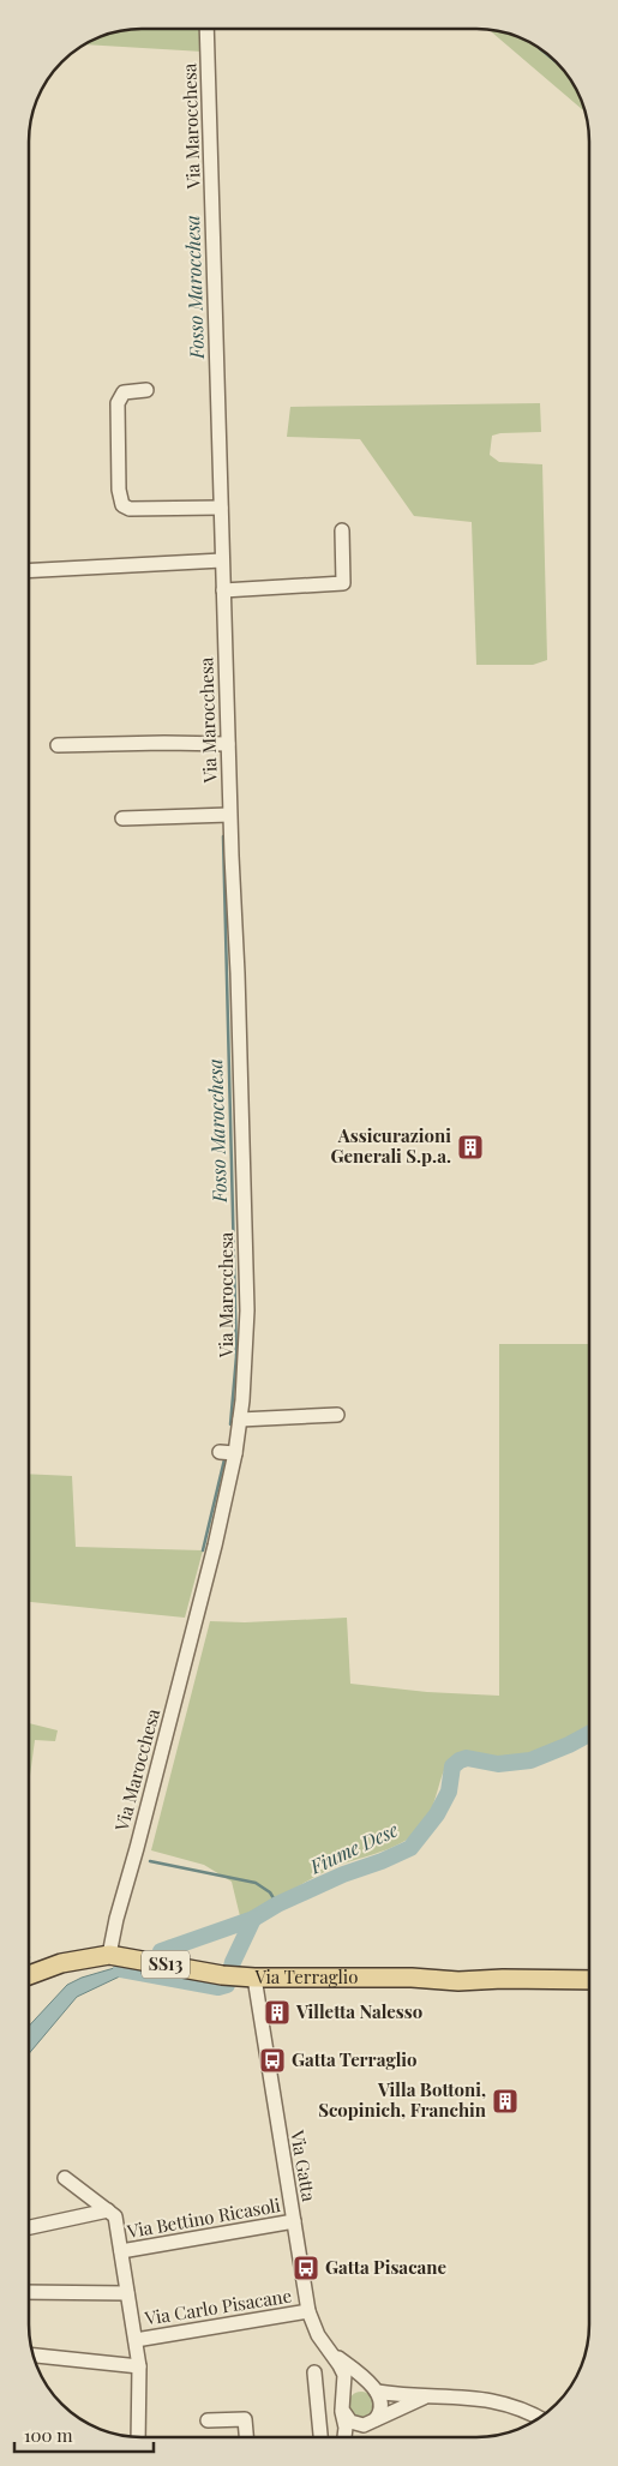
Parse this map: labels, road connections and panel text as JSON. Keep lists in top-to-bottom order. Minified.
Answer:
{"streets":{"main road":["SS13","Via Terraglio"],"street":["Via Marocchesa","Via Gatta","Via Bettino Ricasoli","Via Carlo Pisacane"]},"crossings":[["Via Marocchesa","Via Terraglio"],["Via Terraglio","Via Gatta"],["Via Gatta","Via Bettino Ricasoli"],["Via Gatta","Via Carlo Pisacane"]],"water":["Fosso Marocchesa","Fiume Dese"],"places":{"building":["Assicurazioni Generali S.p.a.","Villetta Nalesso","Villa Bottoni, Scopinich, Franchin"],"bus stop":["Gatta Terraglio","Gatta Pisacane"]},"scale_bar":"100 m"}
